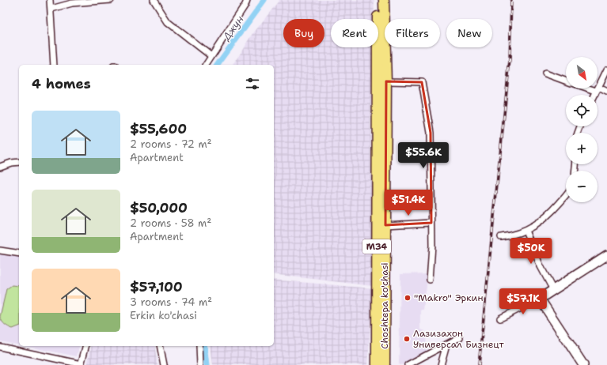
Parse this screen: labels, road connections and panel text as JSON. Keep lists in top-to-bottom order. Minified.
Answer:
{"streets":{"main road":["M34","Choshtepa ko'chasi"]},"water":["Джун"],"places":["\"Makro\" Эркин","Лазизахон Универсал Бизнецт"],"north":"bottom right","page":{"chip":["Buy","Rent","Filters","New"],"map_buttons":["+","−"],"heading":"4 homes","list":[{"name":"$55,600","note":"2 rooms · 72 m² · Apartment"},{"name":"$50,000","note":"2 rooms · 58 m² · Apartment"},{"name":"$57,100","note":"3 rooms · 74 m² · Erkin ko'chasi"}],"price":["$55.6K","$51.4K","$50K","$57.1K"]}}
